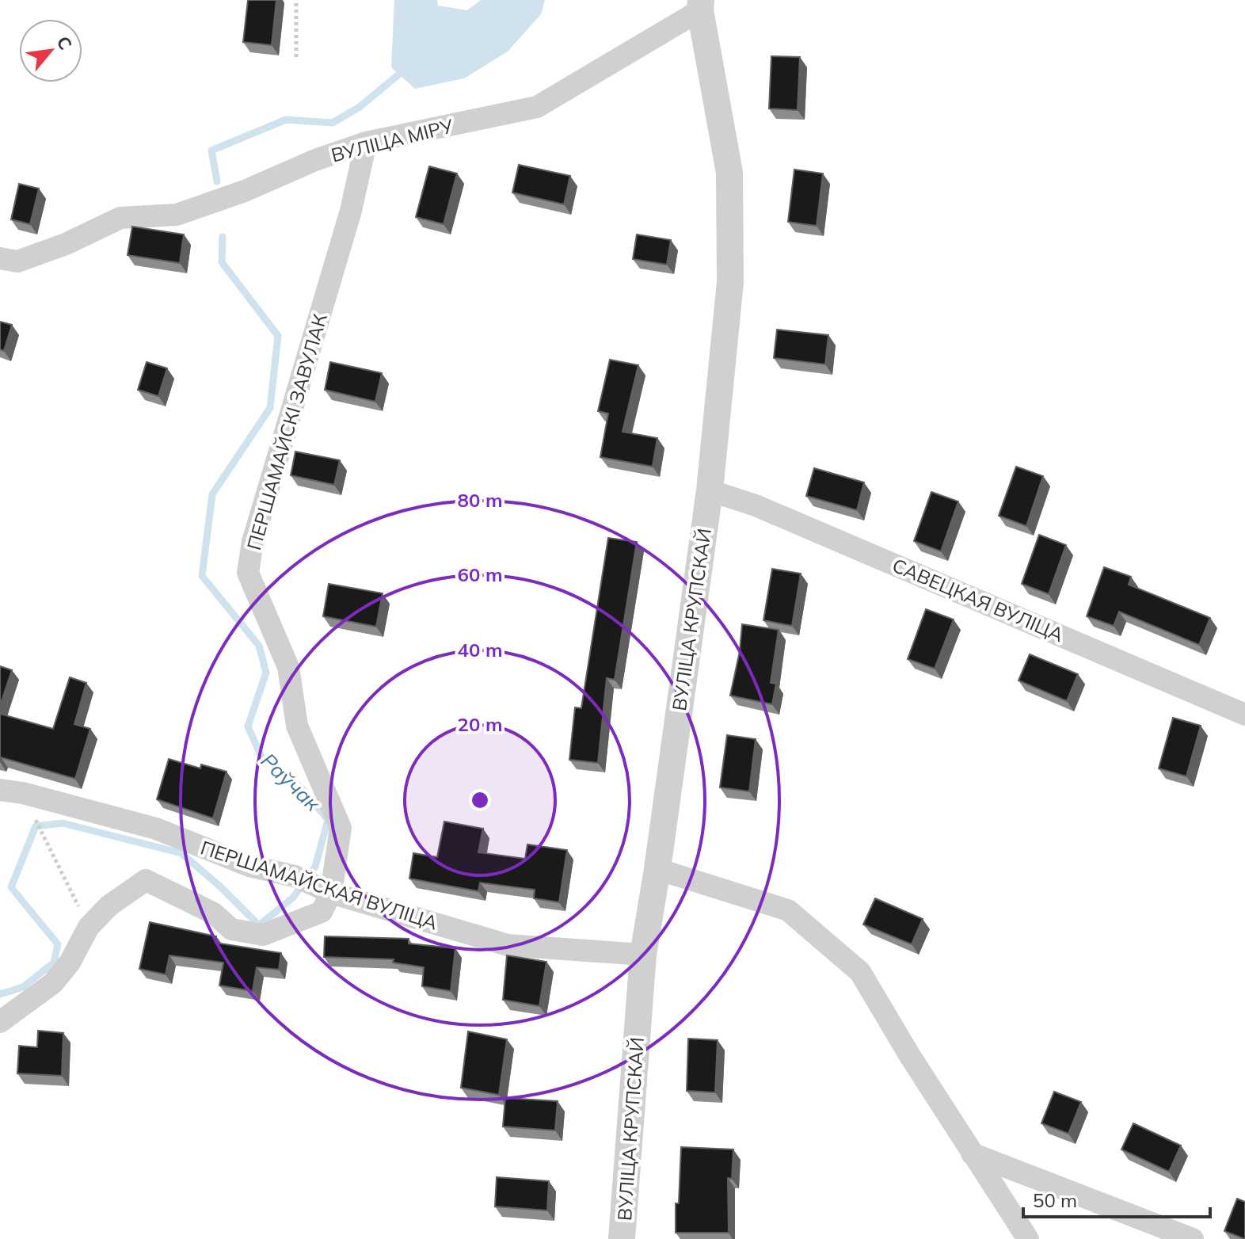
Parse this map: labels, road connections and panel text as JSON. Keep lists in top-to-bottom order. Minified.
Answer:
{"streets":{"street":["ВУЛІЦА МІРУ","ПЕРШАМАЙСКІ ЗАВУЛАК","САВЕЦКАЯ ВУЛІЦА","ВУЛІЦА КРУПСКАЙ","ПЕРШАМАЙСКАЯ ВУЛІЦА"]},"crossings":[["ВУЛІЦА МІРУ","ПЕРШАМАЙСКІ ЗАВУЛАК"],["ВУЛІЦА МІРУ","ВУЛІЦА КРУПСКАЙ"],["ПЕРШАМАЙСКІ ЗАВУЛАК","ПЕРШАМАЙСКАЯ ВУЛІЦА"],["САВЕЦКАЯ ВУЛІЦА","ВУЛІЦА КРУПСКАЙ"],["ВУЛІЦА КРУПСКАЙ","ПЕРШАМАЙСКАЯ ВУЛІЦА"]],"water":["Раўчак"],"scale_bar":"50 m","north":"top right","rings":["80 m","60 m","40 m","20 m"]}
